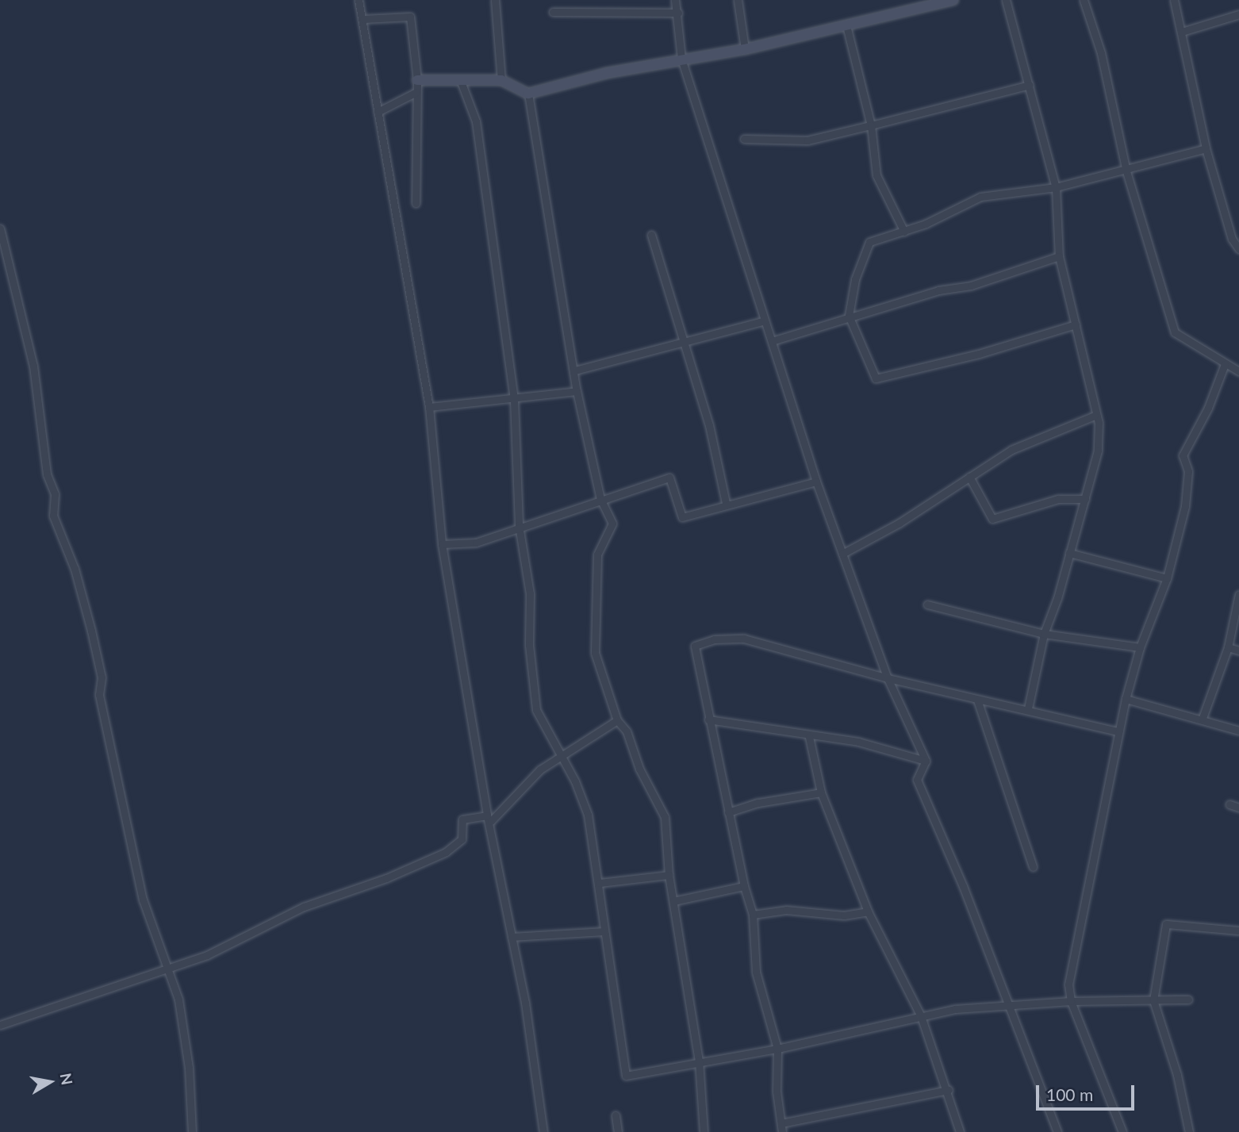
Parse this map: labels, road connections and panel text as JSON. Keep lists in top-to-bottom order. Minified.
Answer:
{"scale_bar":"100 m","north":"right"}
